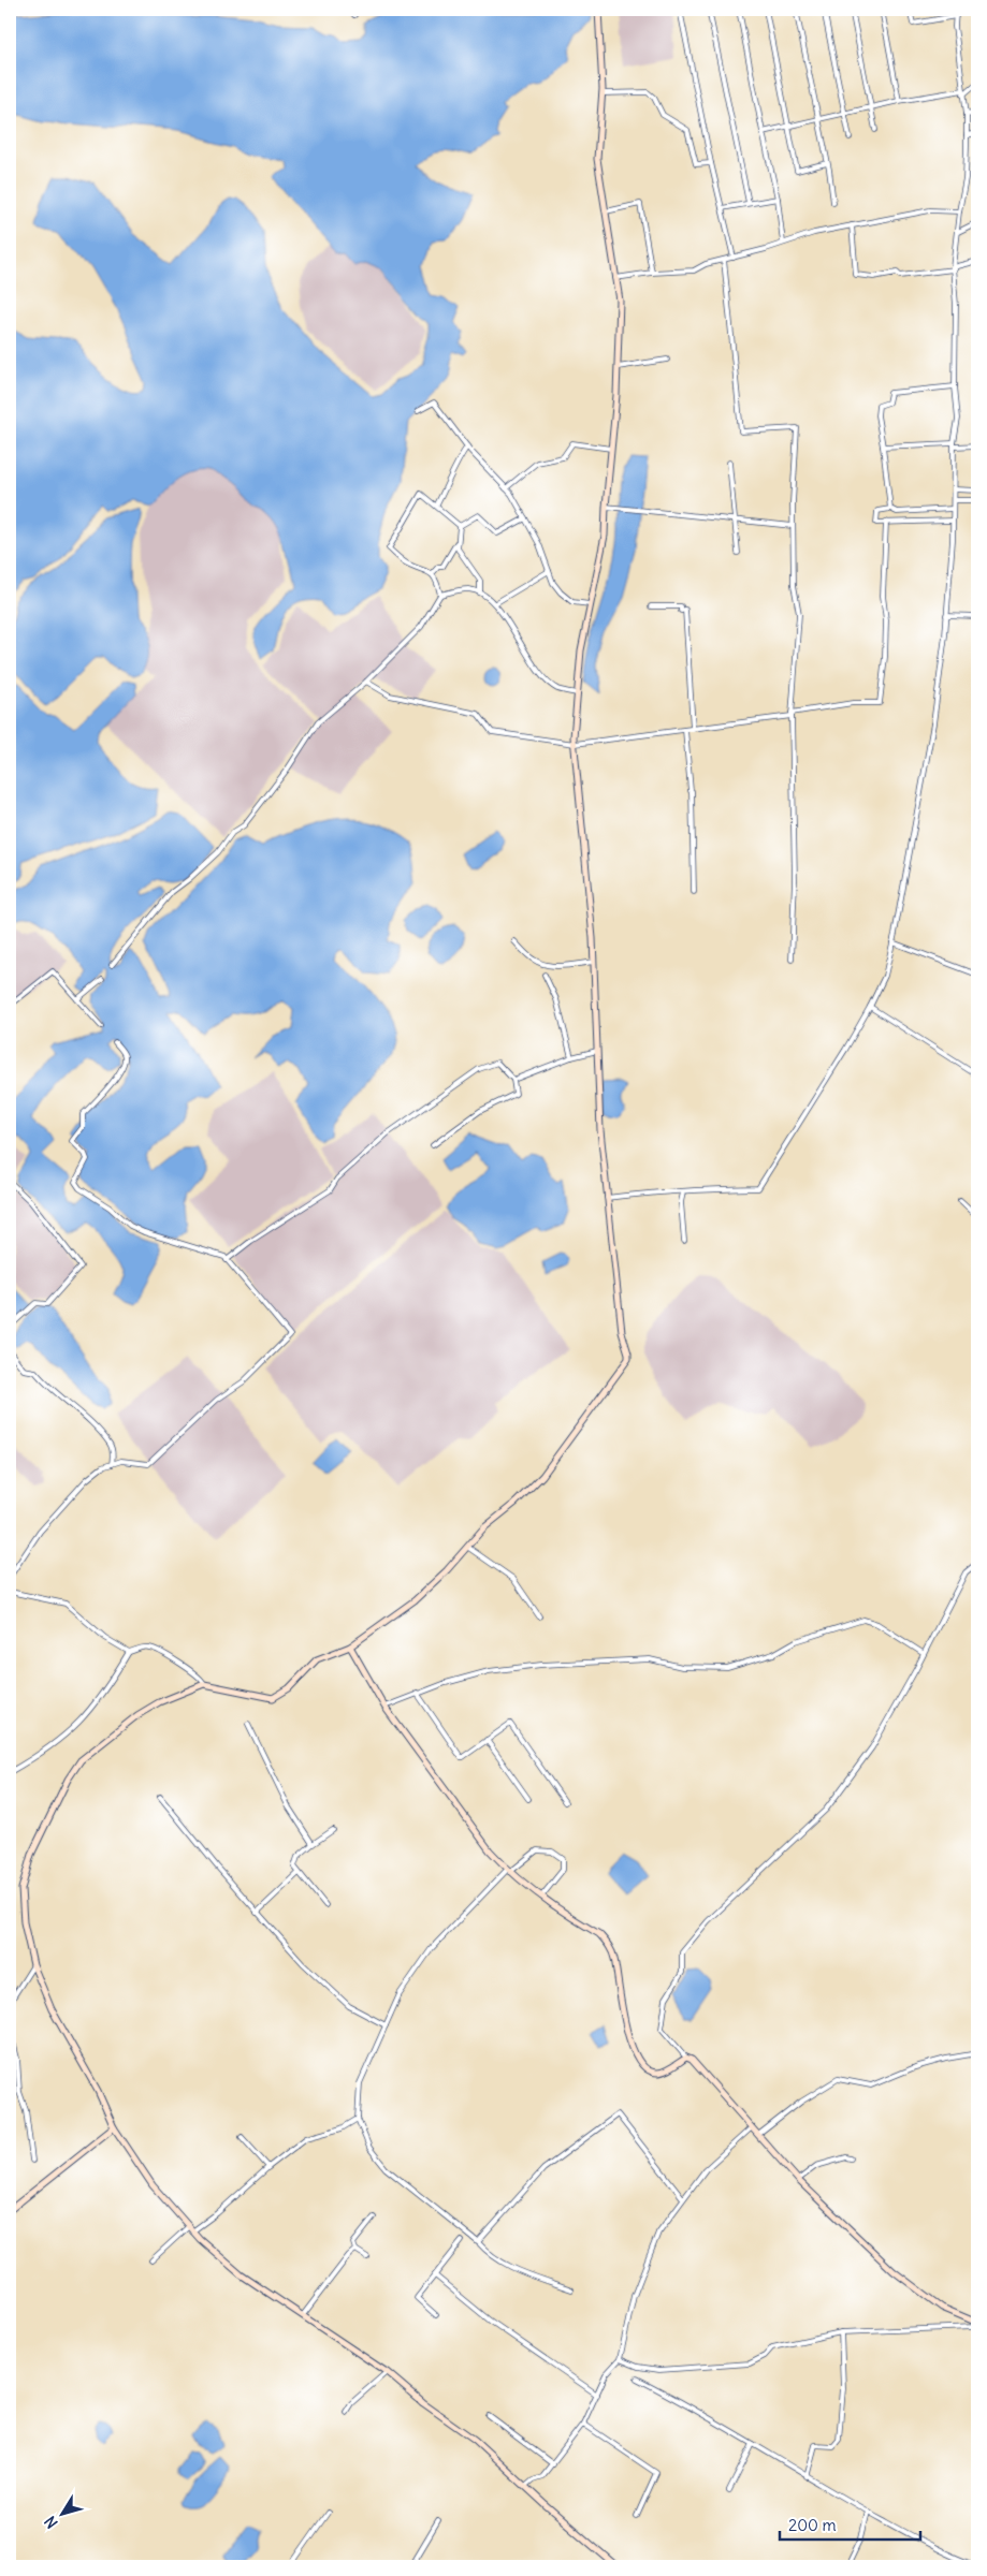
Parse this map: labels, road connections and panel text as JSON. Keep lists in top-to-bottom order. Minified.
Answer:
{"scale_bar":"200 m","north":"bottom left"}
